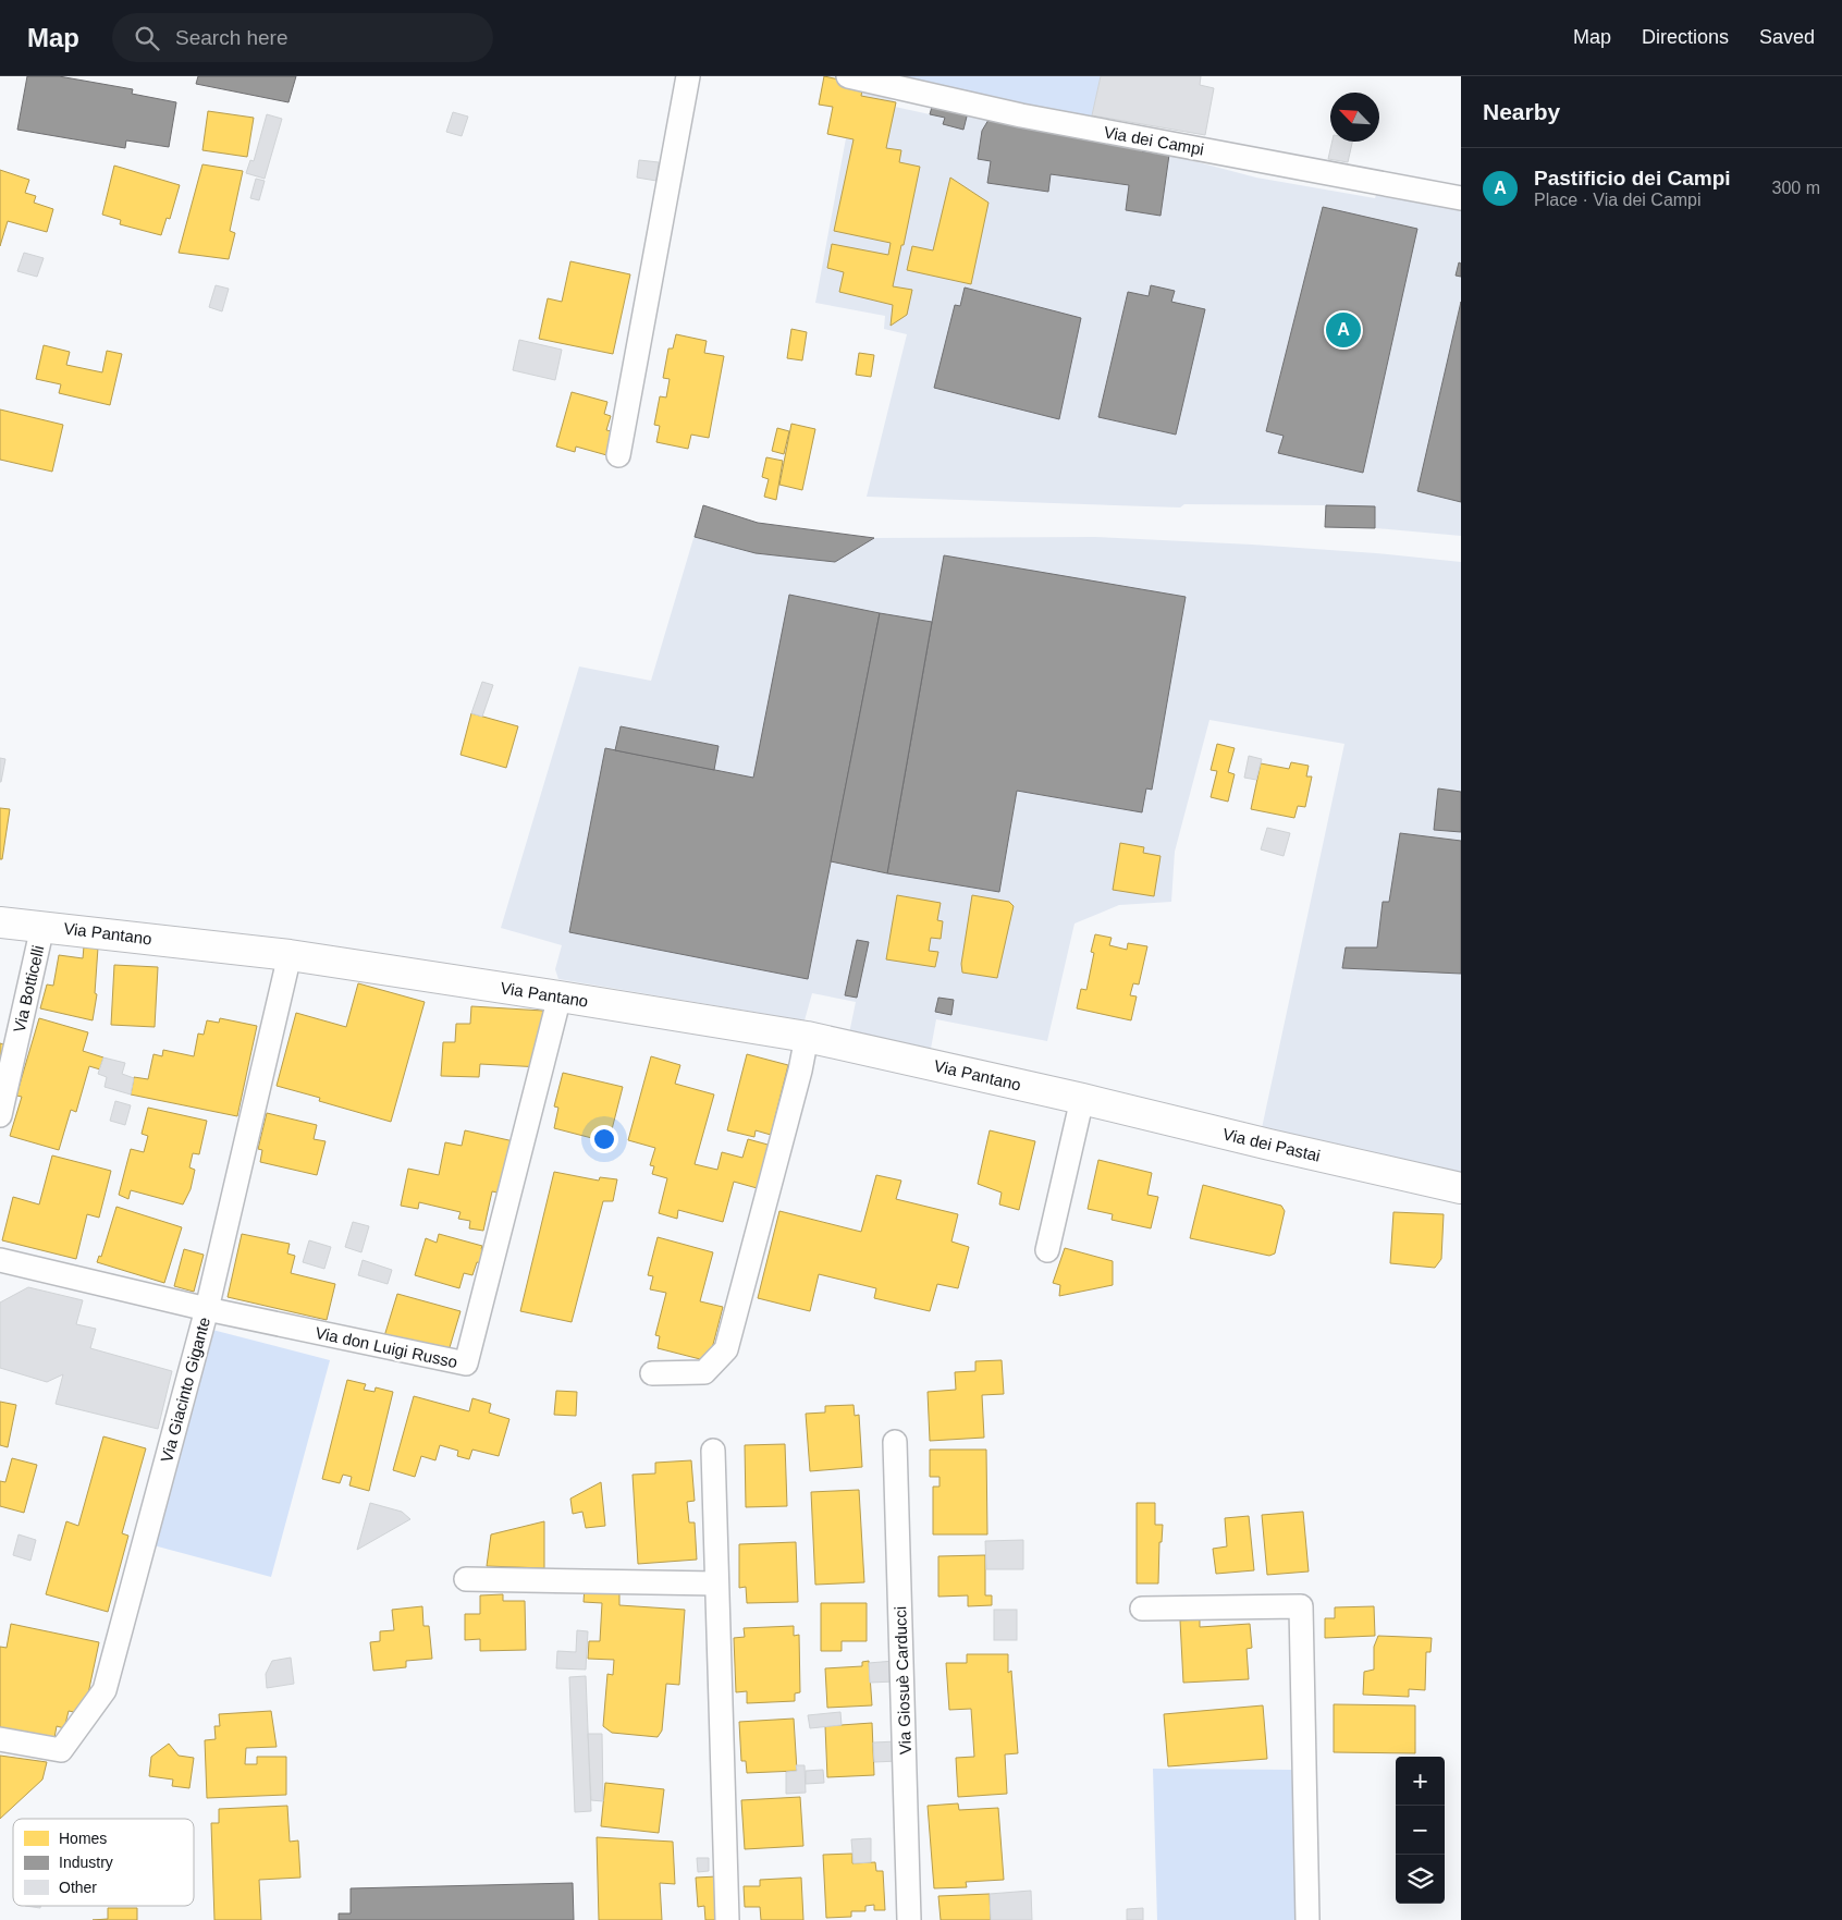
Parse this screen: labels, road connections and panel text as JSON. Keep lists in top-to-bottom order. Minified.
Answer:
{"streets":{"street":["Via dei Campi","Via Pantano","Via Botticelli","Via dei Pastai","Via don Luigi Russo","Via Giacinto Gigante","Via Giosuè Carducci"]},"crossings":[["Via Pantano","Via Botticelli"],["Via Pantano","Via dei Pastai"],["Via Pantano","Via don Luigi Russo"],["Via Pantano","Via Giacinto Gigante"],["Via don Luigi Russo","Via Giacinto Gigante"]],"legend":["Homes","Industry","Other"],"north":"top left","page":{"header":"Map","search":"Search here","nav":["Map","Directions","Saved"],"heading":"Nearby","list":[{"mark":"A","name":"Pastificio dei Campi","note":"Place · Via dei Campi","value":"300 m"}],"pins":"A","map_buttons":["+","−"]}}
